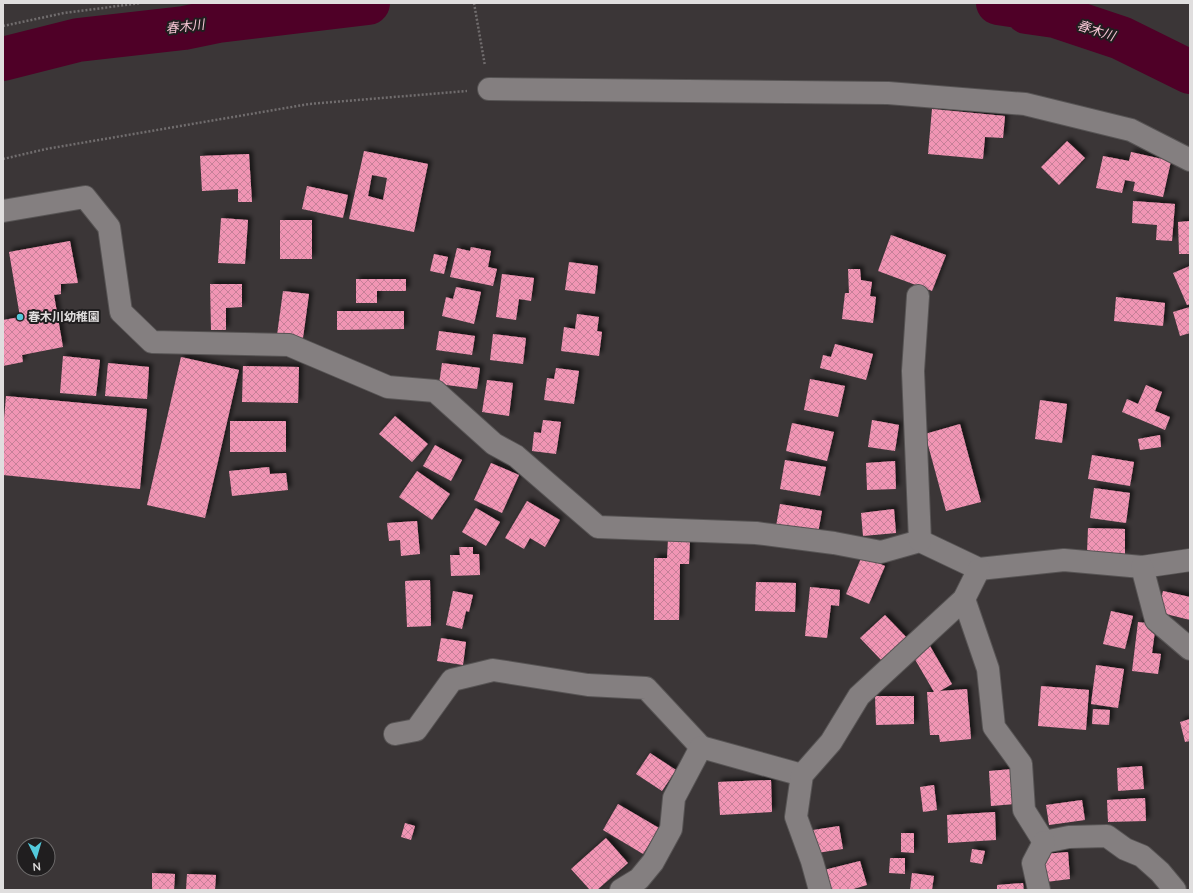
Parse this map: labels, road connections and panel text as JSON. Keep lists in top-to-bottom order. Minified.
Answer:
{"water":["春木川"],"places":["春木川幼稚園"],"north":"bottom"}
